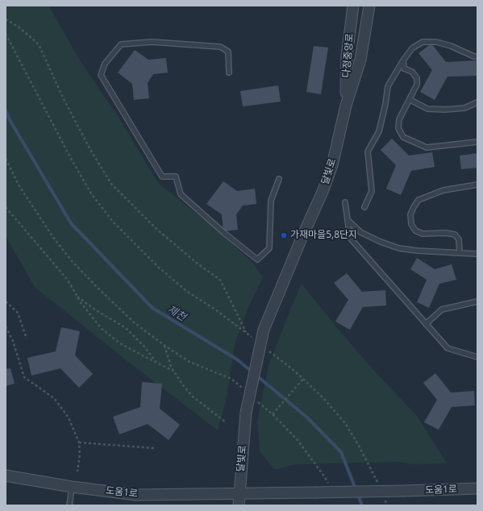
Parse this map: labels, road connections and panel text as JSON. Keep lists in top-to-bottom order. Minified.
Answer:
{"streets":{"street":["다정중앙로","달빛로","도움1로"]},"crossings":[["다정중앙로","달빛로"],["달빛로","도움1로"]],"water":["제천"],"places":["가재마을5,8단지"]}
